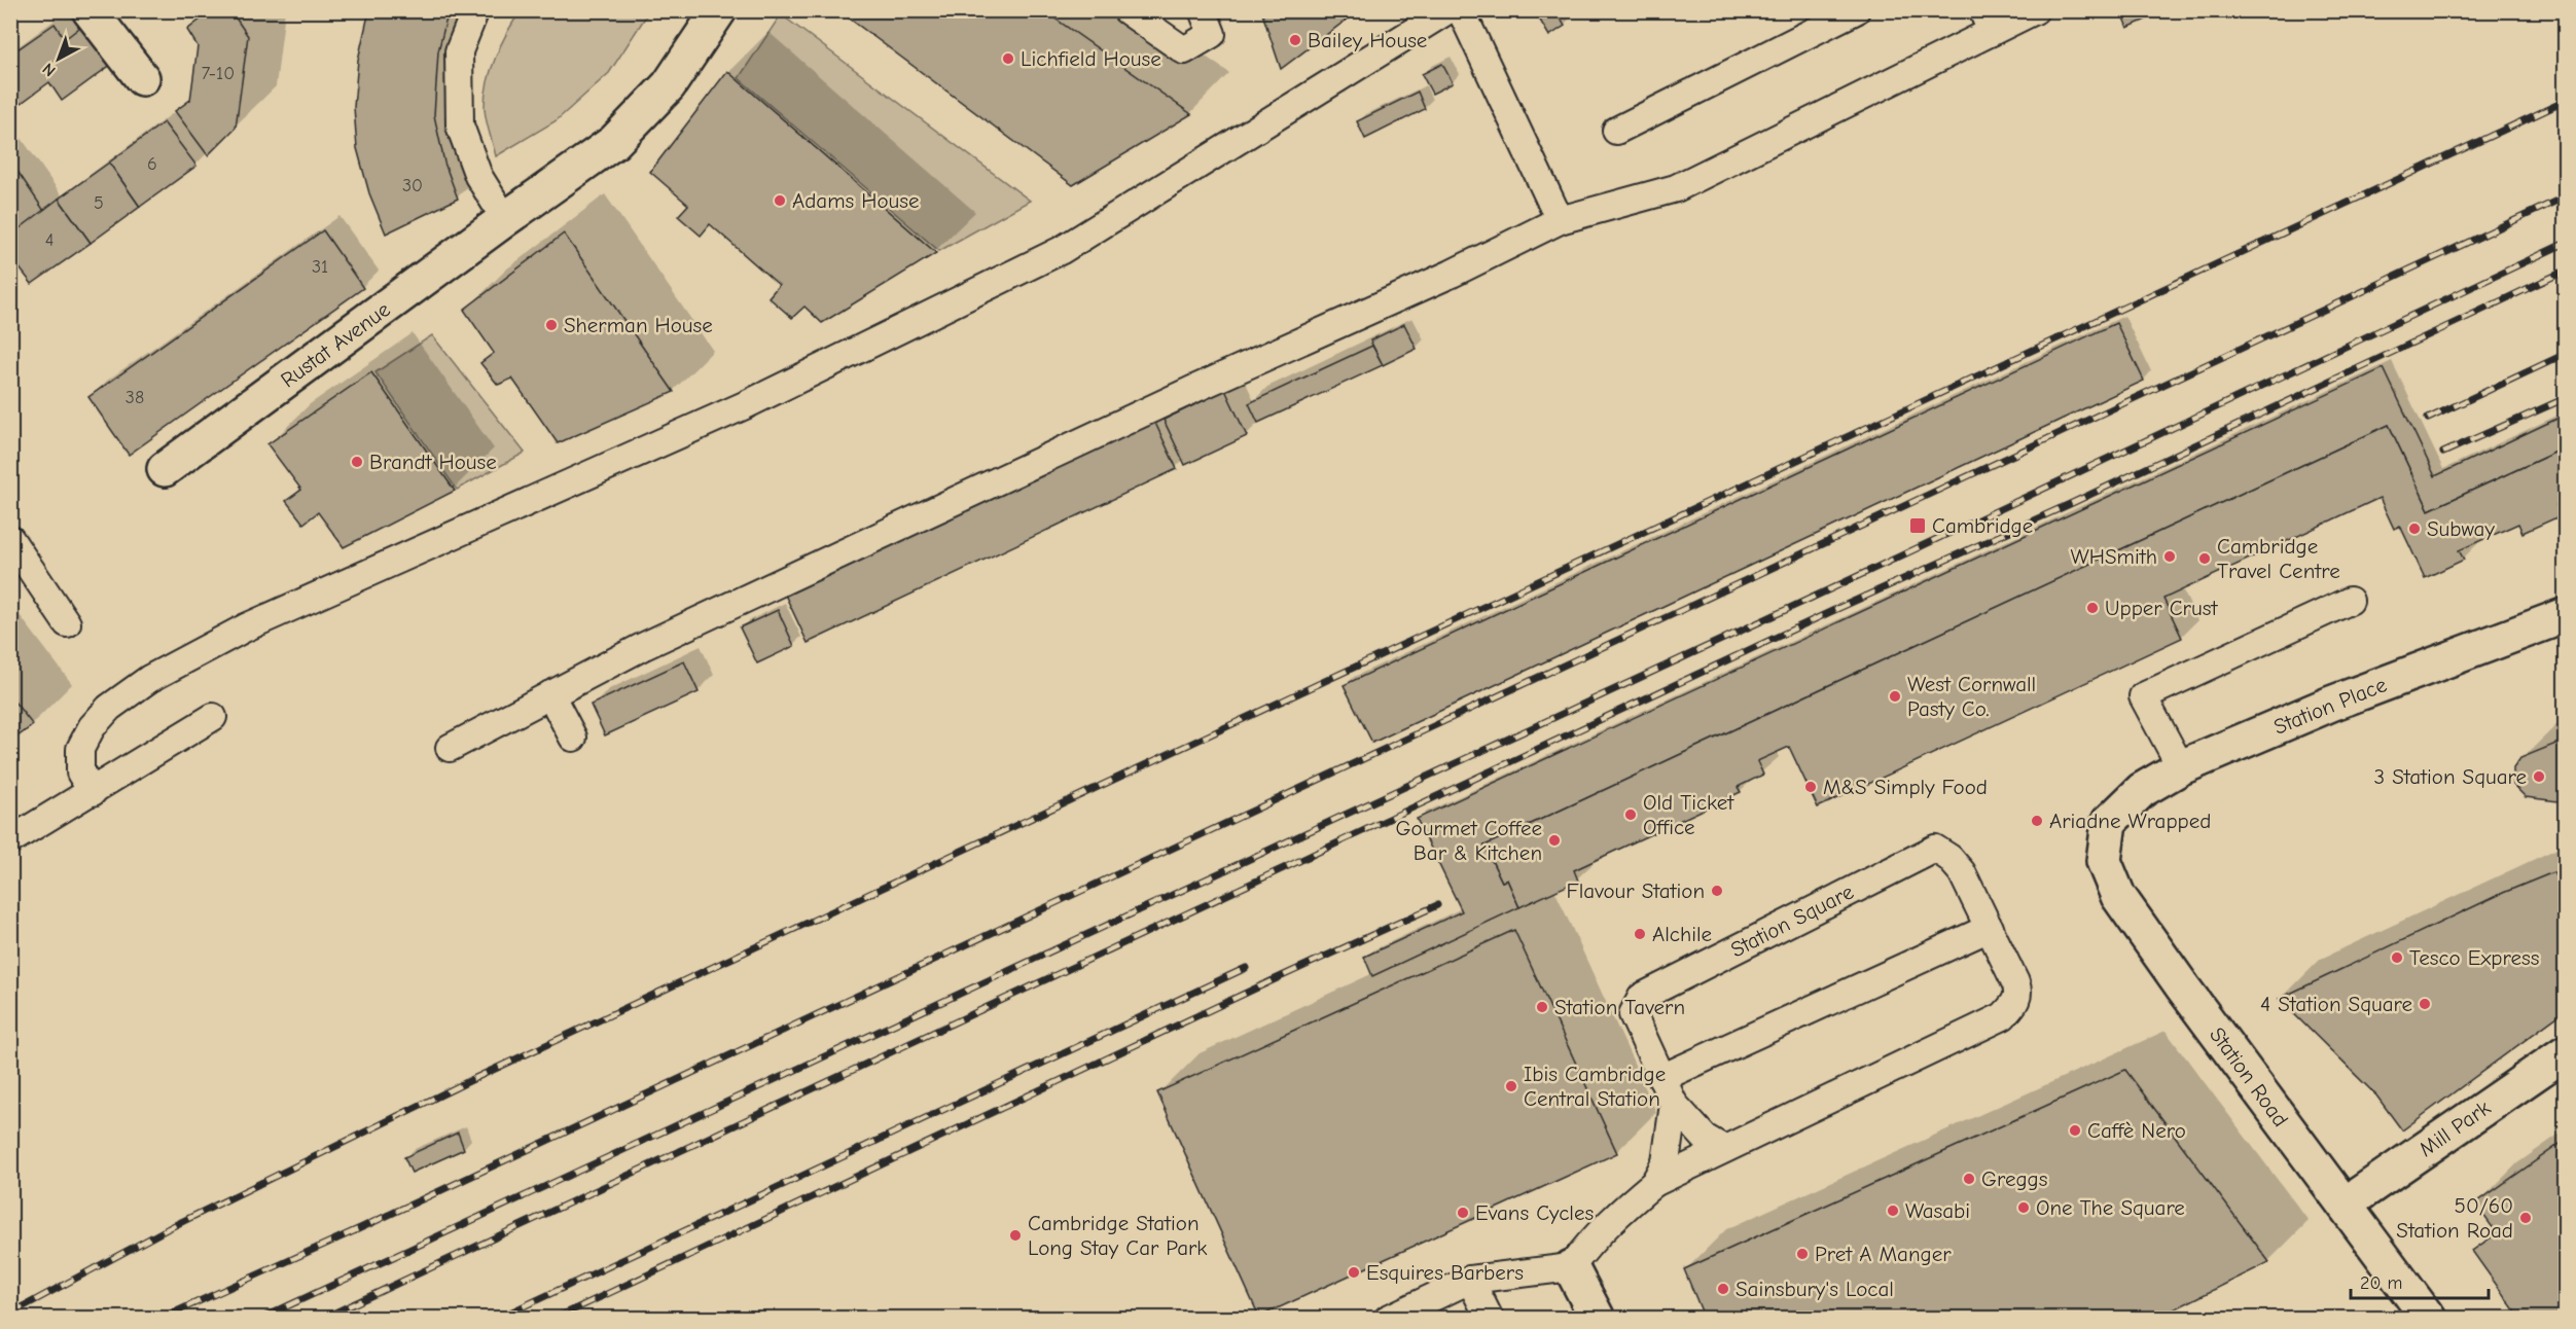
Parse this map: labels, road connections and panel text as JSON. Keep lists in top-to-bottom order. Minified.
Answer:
{"streets":{"street":["Rustat Avenue","Station Place","Station Road","Mill Park"],"lane":["Station Square"]},"crossings":[["Station Place","Station Road"],["Station Road","Mill Park"]],"places":{"other":["Bailey House","Lichfield House","Adams House","Sherman House","Brandt House","Subway","WHSmith","Cambridge Travel Centre","Upper Crust","West Cornwall Pasty Co.","3 Station Square","M&S Simply Food","Old Ticket Office","Ariadne Wrapped","Gourmet Coffee Bar & Kitchen","Flavour Station","Alchile","Tesco Express","4 Station Square","Station Tavern","Ibis Cambridge Central Station","Caffè Nero","Greggs","One The Square","Wasabi","Evans Cycles","50/60 Station Road","Cambridge Station Long Stay Car Park","Pret A Manger","Esquires Barbers","Sainsbury's Local"],"transit":["Cambridge"]},"house_numbers":["7-10","6","30","5","4","31","38"],"scale_bar":"20 m","north":"bottom left"}
